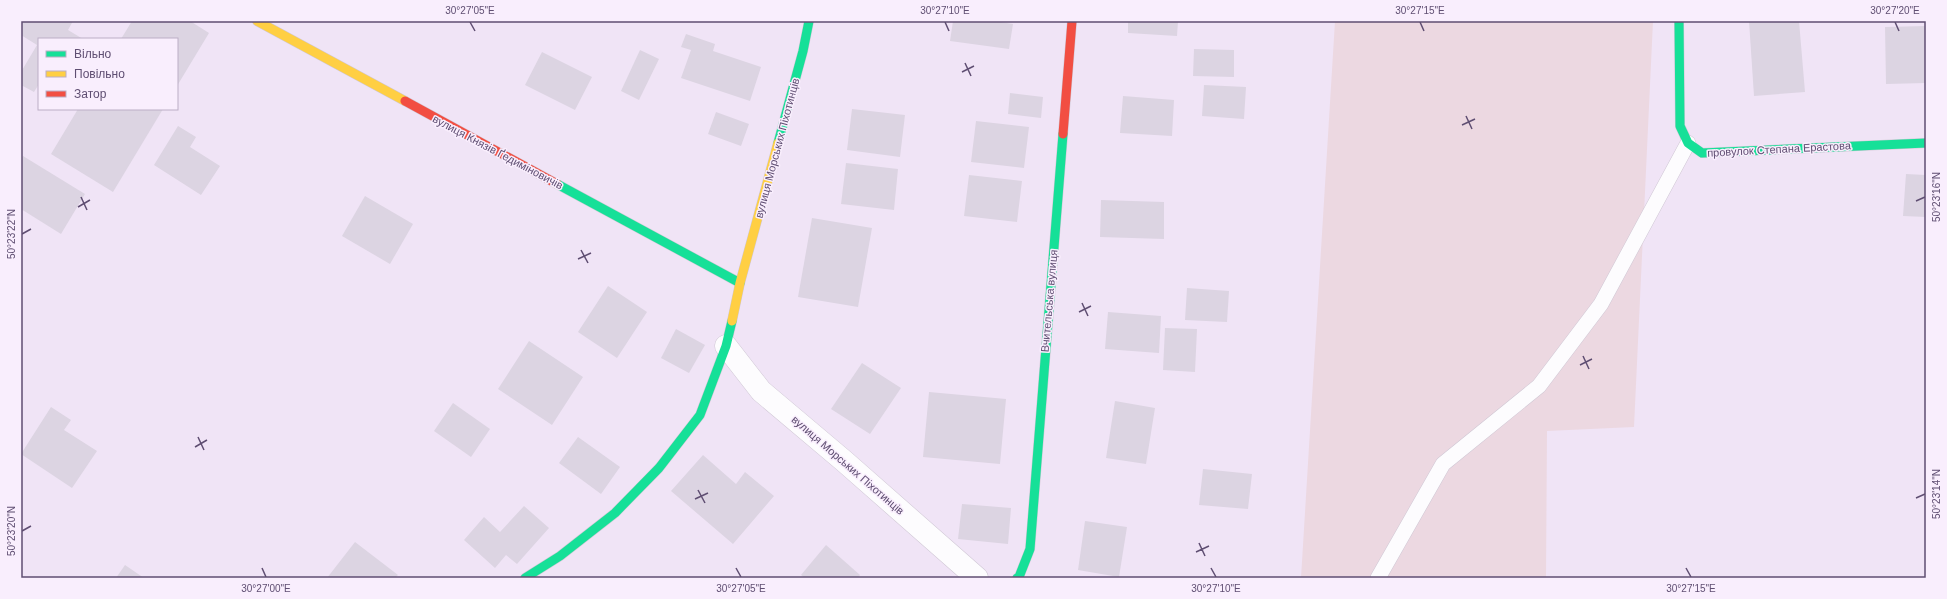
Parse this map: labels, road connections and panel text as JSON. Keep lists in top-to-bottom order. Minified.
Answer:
{"streets":{"street":["вулиця Морських Піхотинців","провулок Степана Ерастова","вулиця Князів Ґедиміновичів","Вчительська вулиця"]},"crossings":[["вулиця Морських Піхотинців","вулиця Князів Ґедиміновичів"]],"legend":["Вільно","Повільно","Затор"],"coordinates":["30°27'05\"E","30°27'10\"E","30°27'15\"E","30°27'20\"E","50°23'16\"N","50°23'22\"N","50°23'14\"N","50°23'20\"N","30°27'00\"E"]}
